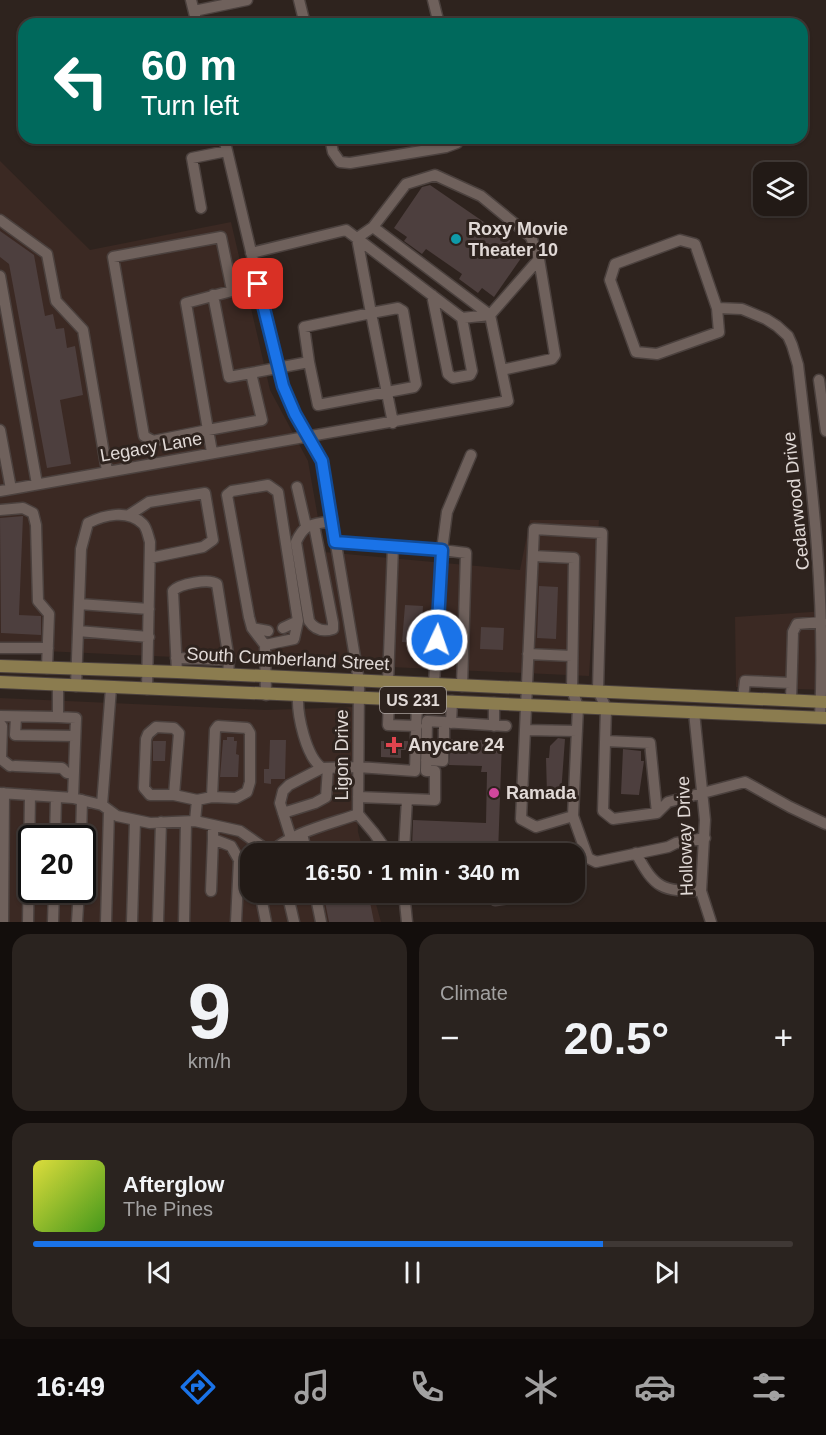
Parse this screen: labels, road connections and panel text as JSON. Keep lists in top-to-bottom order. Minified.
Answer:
{"streets":{"main road":["South Cumberland Street","US 231"],"street":["Legacy Lane","Cedarwood Drive","Ligon Drive","Holloway Drive"]},"crossings":[["Legacy Lane","Ligon Drive"],["Cedarwood Drive","South Cumberland Street"],["South Cumberland Street","Ligon Drive"],["South Cumberland Street","Holloway Drive"]],"places":{"other":["Roxy Movie Theater 10","Ramada"],"health":["Anycare 24"]},"page":{"turn":["60 m","Turn left"],"limit":"20","trip":"16:50 · 1 min · 340 m","tile":[["9","km/h"],"Climate"],"heat":["−","20.5°","+"],"song":["Afterglow","The Pines"],"tabs":"16:49"}}
